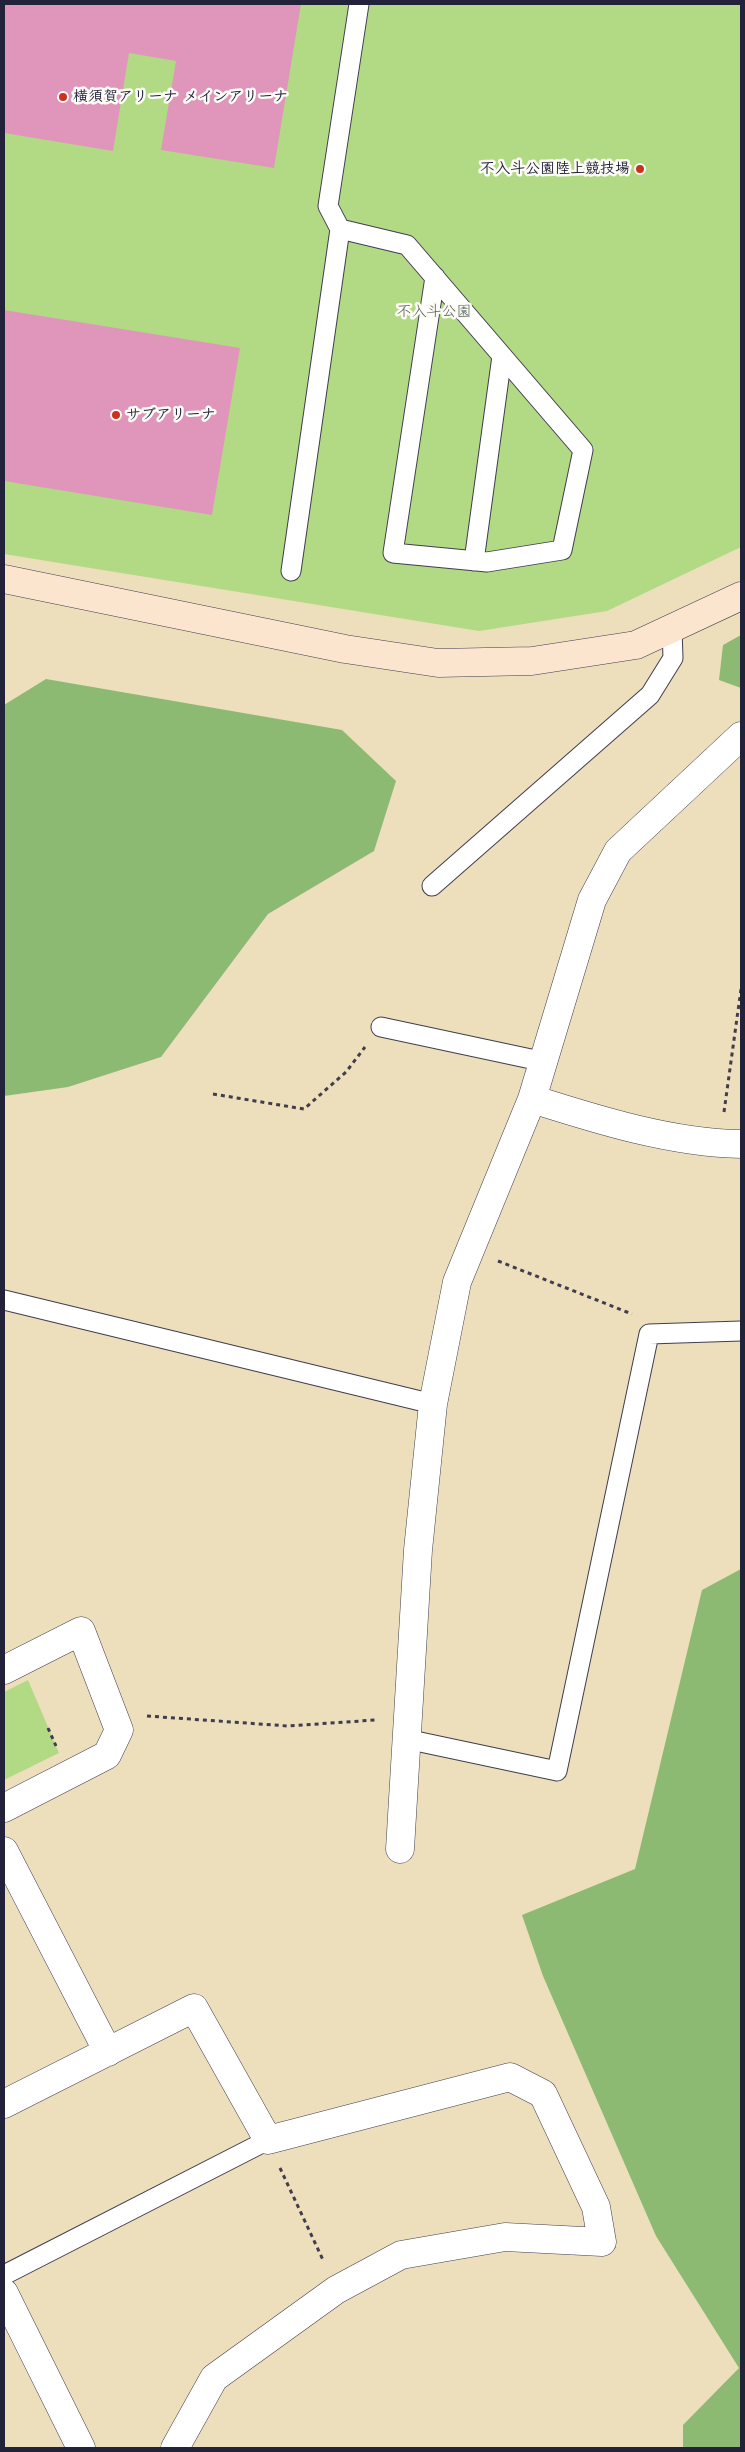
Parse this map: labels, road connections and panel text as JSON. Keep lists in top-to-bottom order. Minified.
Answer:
{"parks":["不入斗公園"],"places":["横須賀アリーナ メインアリーナ","不入斗公園陸上競技場","サブアリーナ"]}
